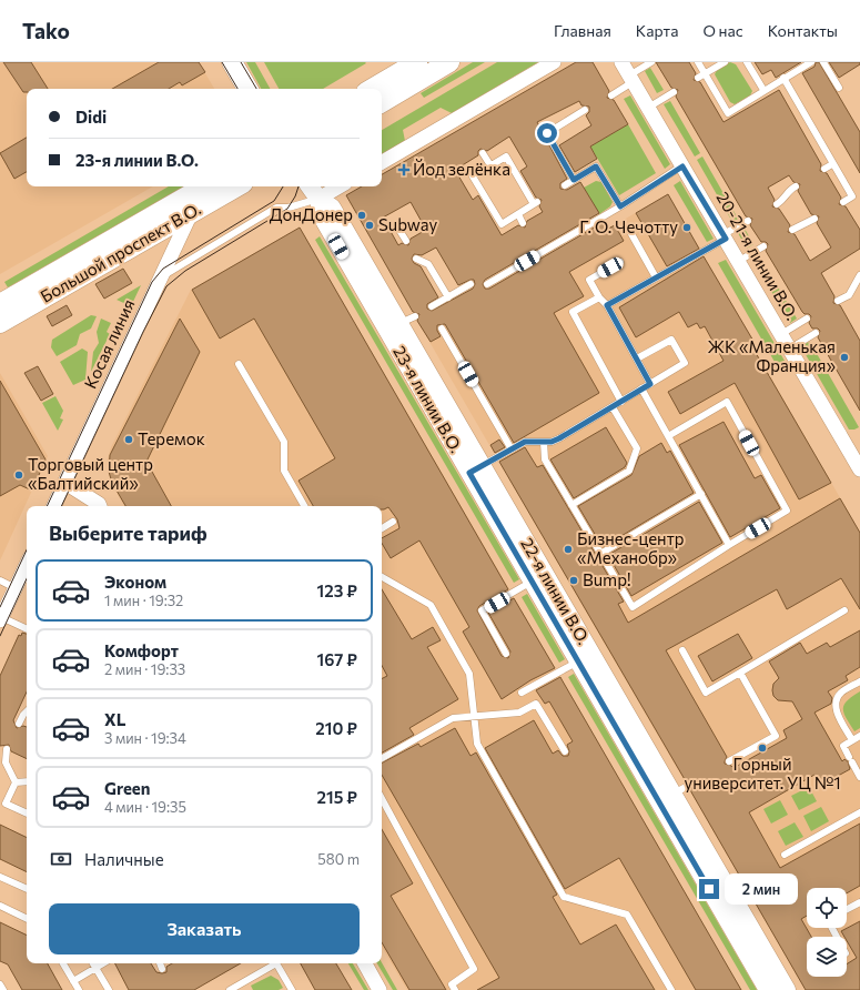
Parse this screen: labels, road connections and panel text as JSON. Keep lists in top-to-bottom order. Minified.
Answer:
{"streets":{"main road":["Большой проспект В.О."],"street":["20-21-я линии В.О.","Косая линия","23-я линии В.О.","22-я линии В.О."]},"crossings":[["Большой проспект В.О.","Косая линия"],["23-я линии В.О.","22-я линии В.О."]],"places":{"health":["Йод зелёнка"],"other":["ДонДонер","Subway","Г. О. Чечотту","ЖК «Маленькая Франция»","Теремок","Торговый центр «Балтийский»","Бизнес-центр «Механобр»","Bump!","Горный университет. УЦ №1"]},"page":{"header":"Tako","nav":["Главная","Карта","О нас","Контакты"],"banner":["Didi","23-я линии В.О."],"heading":"Выберите тариф","list":[{"name":"Эконом","note":"1 мин · 19:32","value":"123 ₽"},{"name":"Комфорт","note":"2 мин · 19:33","value":"167 ₽"},{"name":"XL","note":"3 мин · 19:34","value":"210 ₽"},{"name":"Green","note":"4 мин · 19:35","value":"215 ₽"}],"pay":["Наличные","580 m"],"bubble":"2 мин","buttons":"Заказать"}}
